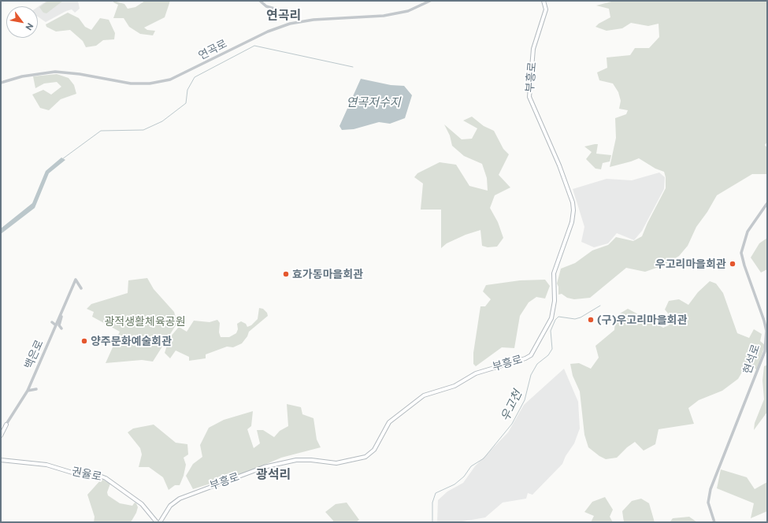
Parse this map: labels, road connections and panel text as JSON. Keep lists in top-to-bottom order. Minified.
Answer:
{"streets":{"main road":["부흥로","권율로"],"street":["연곡로","백은로","현석로"]},"districts":["연곡리","광석리"],"water":["연곡저수지","우고천"],"parks":["광적생활체육공원"],"places":["우고리마을회관","효가동마을회관","(구)우고리마을회관","양주문화예술회관"],"north":"bottom right"}
